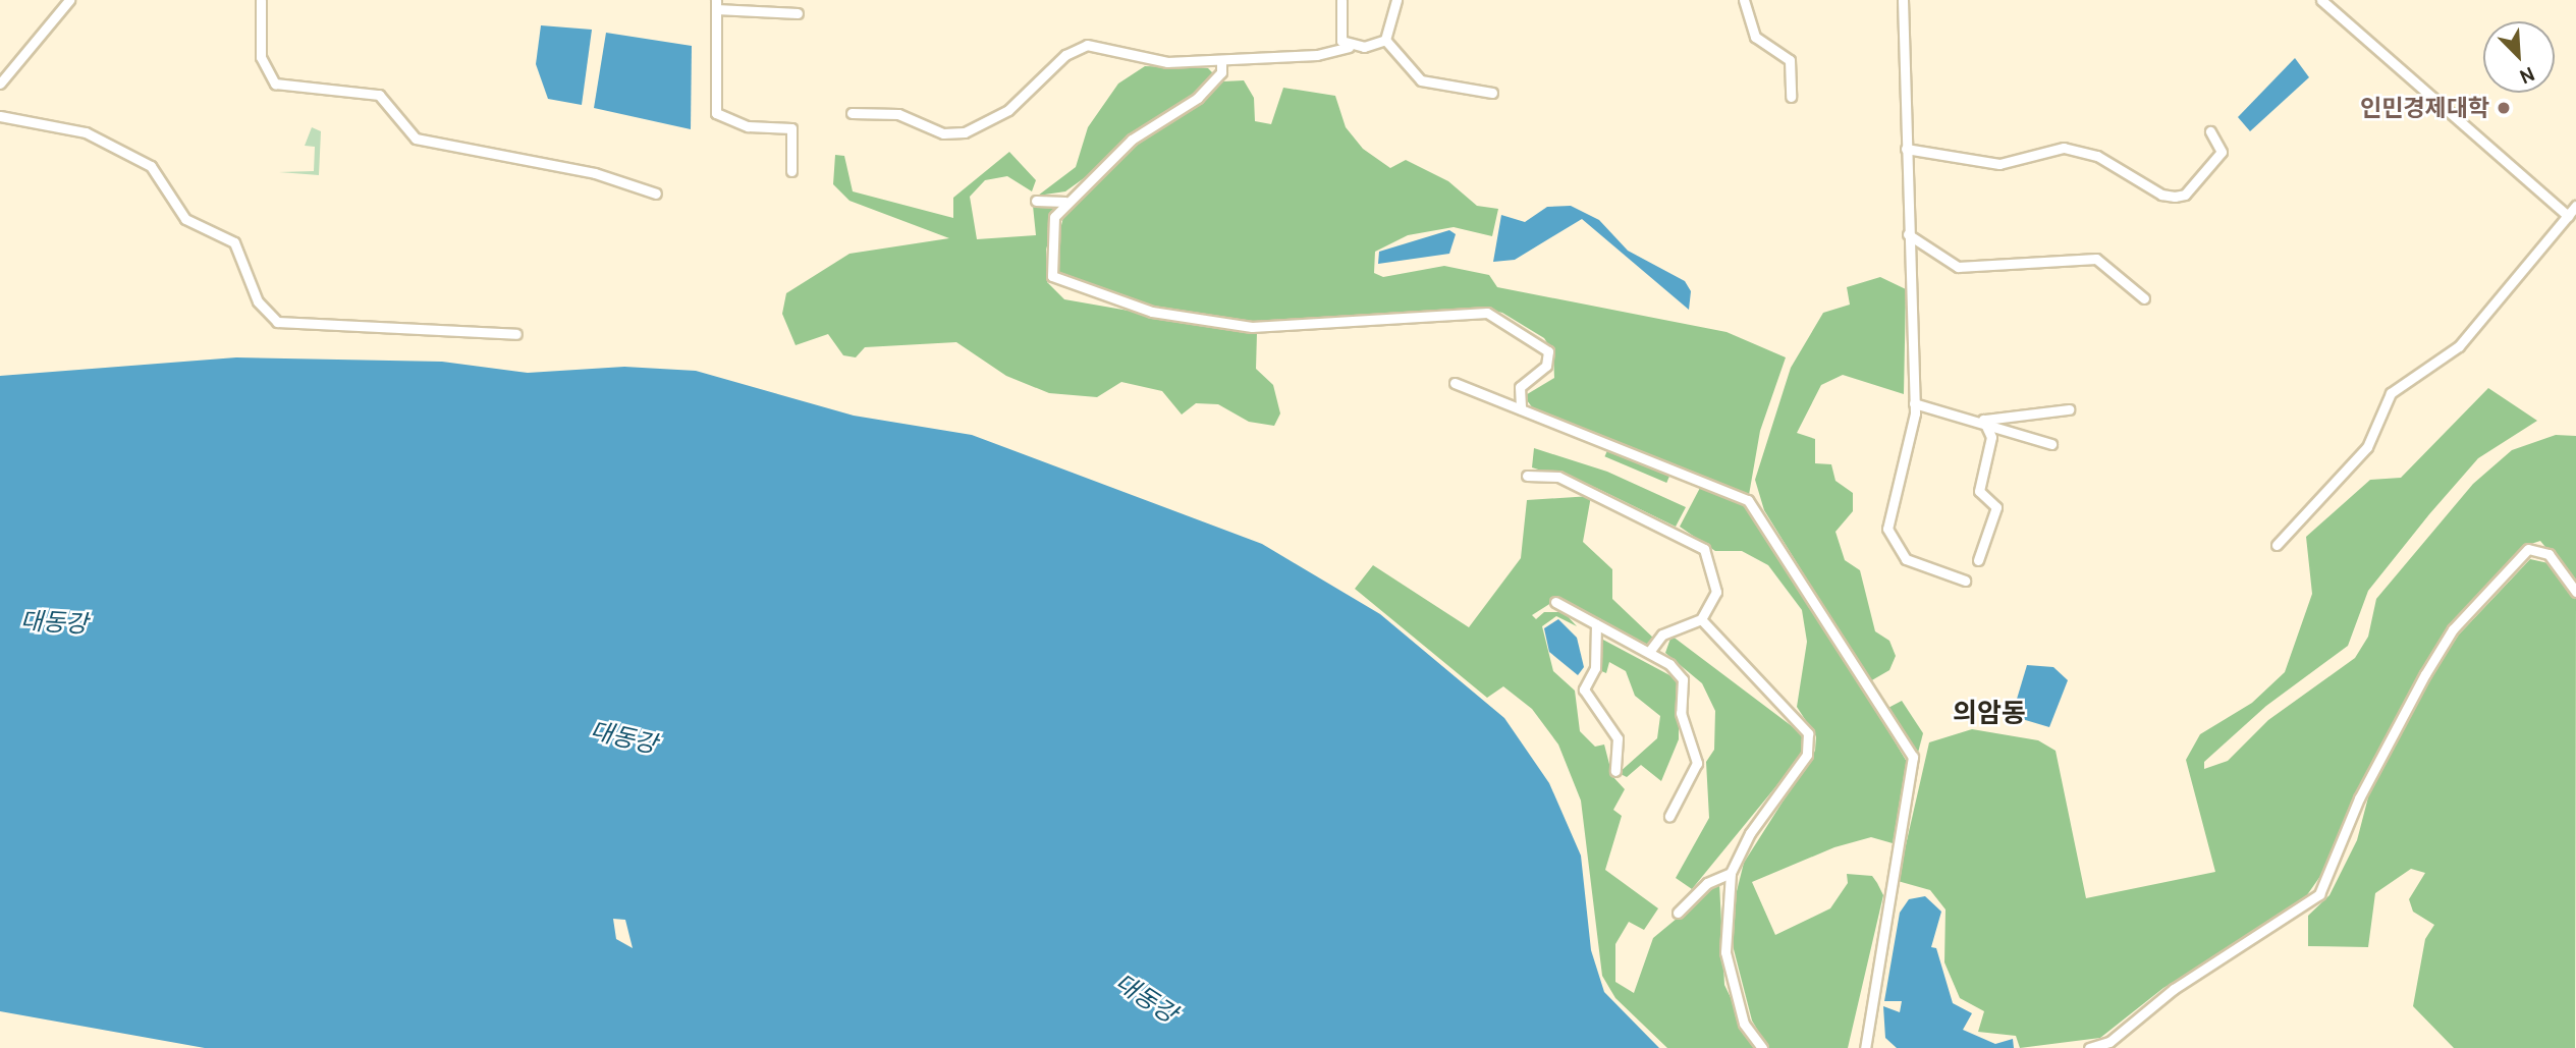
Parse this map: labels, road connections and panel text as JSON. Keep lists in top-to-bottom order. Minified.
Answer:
{"districts":["의암동"],"water":["대동강"],"places":["인민경제대학"],"north":"bottom right"}
